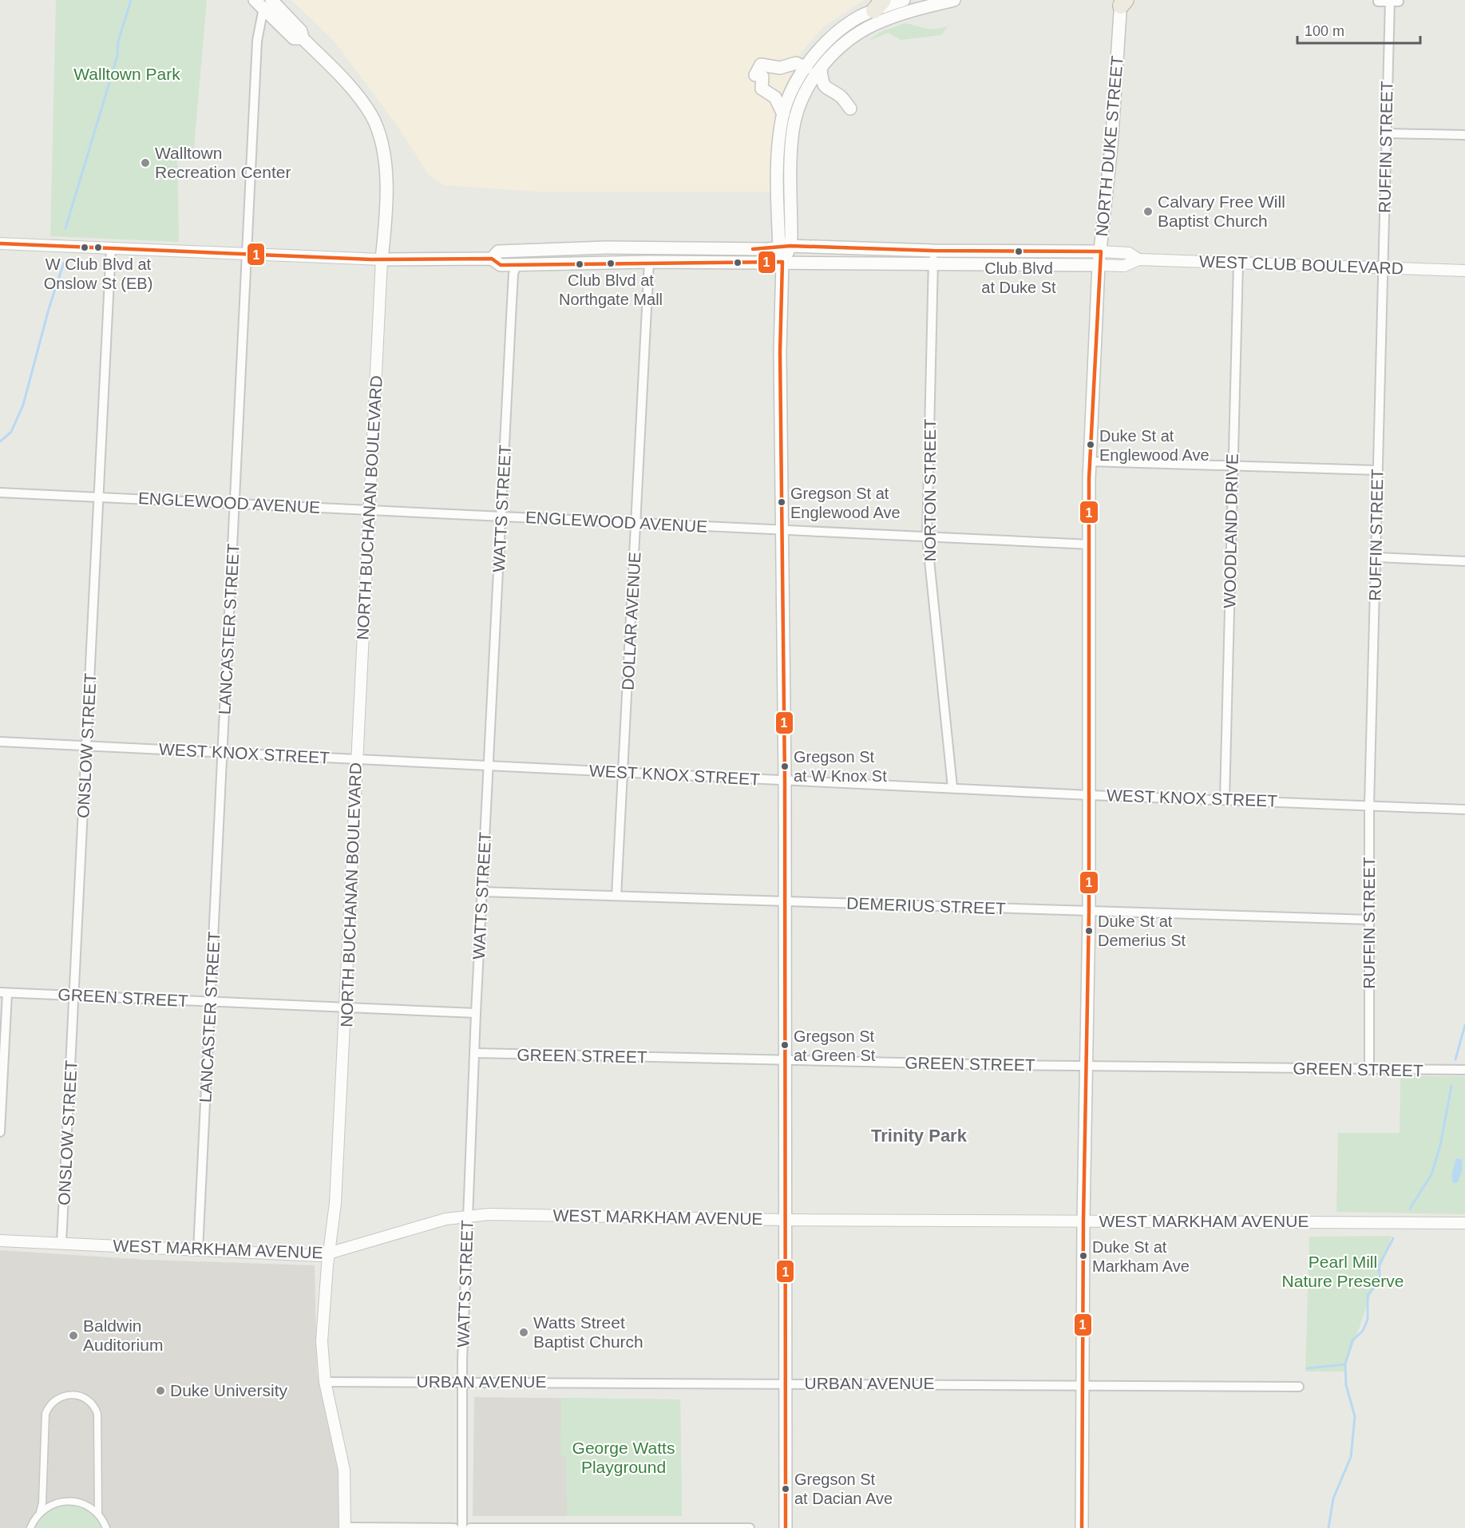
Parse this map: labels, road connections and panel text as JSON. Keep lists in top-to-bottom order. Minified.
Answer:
{"streets":{"main road":["NORTH DUKE STREET","WEST CLUB BOULEVARD"],"street":["RUFFIN STREET","NORTON STREET","ENGLEWOOD AVENUE","NORTH BUCHANAN BOULEVARD","WATTS STREET","WOODLAND DRIVE","DOLLAR AVENUE","LANCASTER STREET","ONSLOW STREET","WEST KNOX STREET","DEMERIUS STREET","GREEN STREET","WEST MARKHAM AVENUE","URBAN AVENUE"]},"crossings":[["NORTH DUKE STREET","WEST CLUB BOULEVARD"],["NORTH DUKE STREET","ENGLEWOOD AVENUE"],["NORTH DUKE STREET","WEST KNOX STREET"],["NORTH DUKE STREET","DEMERIUS STREET"],["NORTH DUKE STREET","GREEN STREET"],["NORTH DUKE STREET","WEST MARKHAM AVENUE"],["NORTH DUKE STREET","URBAN AVENUE"],["RUFFIN STREET","WEST CLUB BOULEVARD"],["RUFFIN STREET","WEST KNOX STREET"],["RUFFIN STREET","DEMERIUS STREET"],["RUFFIN STREET","GREEN STREET"],["WEST CLUB BOULEVARD","NORTON STREET"],["WEST CLUB BOULEVARD","NORTH BUCHANAN BOULEVARD"],["WEST CLUB BOULEVARD","WATTS STREET"],["WEST CLUB BOULEVARD","WOODLAND DRIVE"],["WEST CLUB BOULEVARD","DOLLAR AVENUE"],["WEST CLUB BOULEVARD","LANCASTER STREET"],["WEST CLUB BOULEVARD","ONSLOW STREET"],["NORTON STREET","ENGLEWOOD AVENUE"],["NORTON STREET","WEST KNOX STREET"],["ENGLEWOOD AVENUE","NORTH BUCHANAN BOULEVARD"],["ENGLEWOOD AVENUE","WATTS STREET"],["ENGLEWOOD AVENUE","DOLLAR AVENUE"],["ENGLEWOOD AVENUE","LANCASTER STREET"],["ENGLEWOOD AVENUE","ONSLOW STREET"],["NORTH BUCHANAN BOULEVARD","WEST KNOX STREET"],["NORTH BUCHANAN BOULEVARD","GREEN STREET"],["NORTH BUCHANAN BOULEVARD","WEST MARKHAM AVENUE"],["NORTH BUCHANAN BOULEVARD","URBAN AVENUE"],["WATTS STREET","WEST KNOX STREET"],["WATTS STREET","DEMERIUS STREET"],["WATTS STREET","GREEN STREET"],["WATTS STREET","WEST MARKHAM AVENUE"],["WATTS STREET","URBAN AVENUE"],["WOODLAND DRIVE","WEST KNOX STREET"],["DOLLAR AVENUE","WEST KNOX STREET"],["DOLLAR AVENUE","DEMERIUS STREET"],["LANCASTER STREET","WEST KNOX STREET"],["LANCASTER STREET","GREEN STREET"],["LANCASTER STREET","WEST MARKHAM AVENUE"],["ONSLOW STREET","WEST KNOX STREET"],["ONSLOW STREET","GREEN STREET"],["ONSLOW STREET","WEST MARKHAM AVENUE"]],"districts":["Trinity Park"],"parks":["Walltown Park","Pearl Mill Nature Preserve","George Watts Playground"],"places":["Walltown Recreation Center","Calvary Free Will Baptist Church","W Club Blvd at Onslow St (EB)","Club Blvd at Duke St","Club Blvd at Northgate Mall","Duke St at Englewood Ave","Gregson St at Englewood Ave","Gregson St at W Knox St","Duke St at Demerius St","Gregson St at Green St","Duke St at Markham Ave","Watts Street Baptist Church","Baldwin Auditorium","Duke University","Gregson St at Dacian Ave"],"lines":["transit line 1"],"scale_bar":"100 m"}
